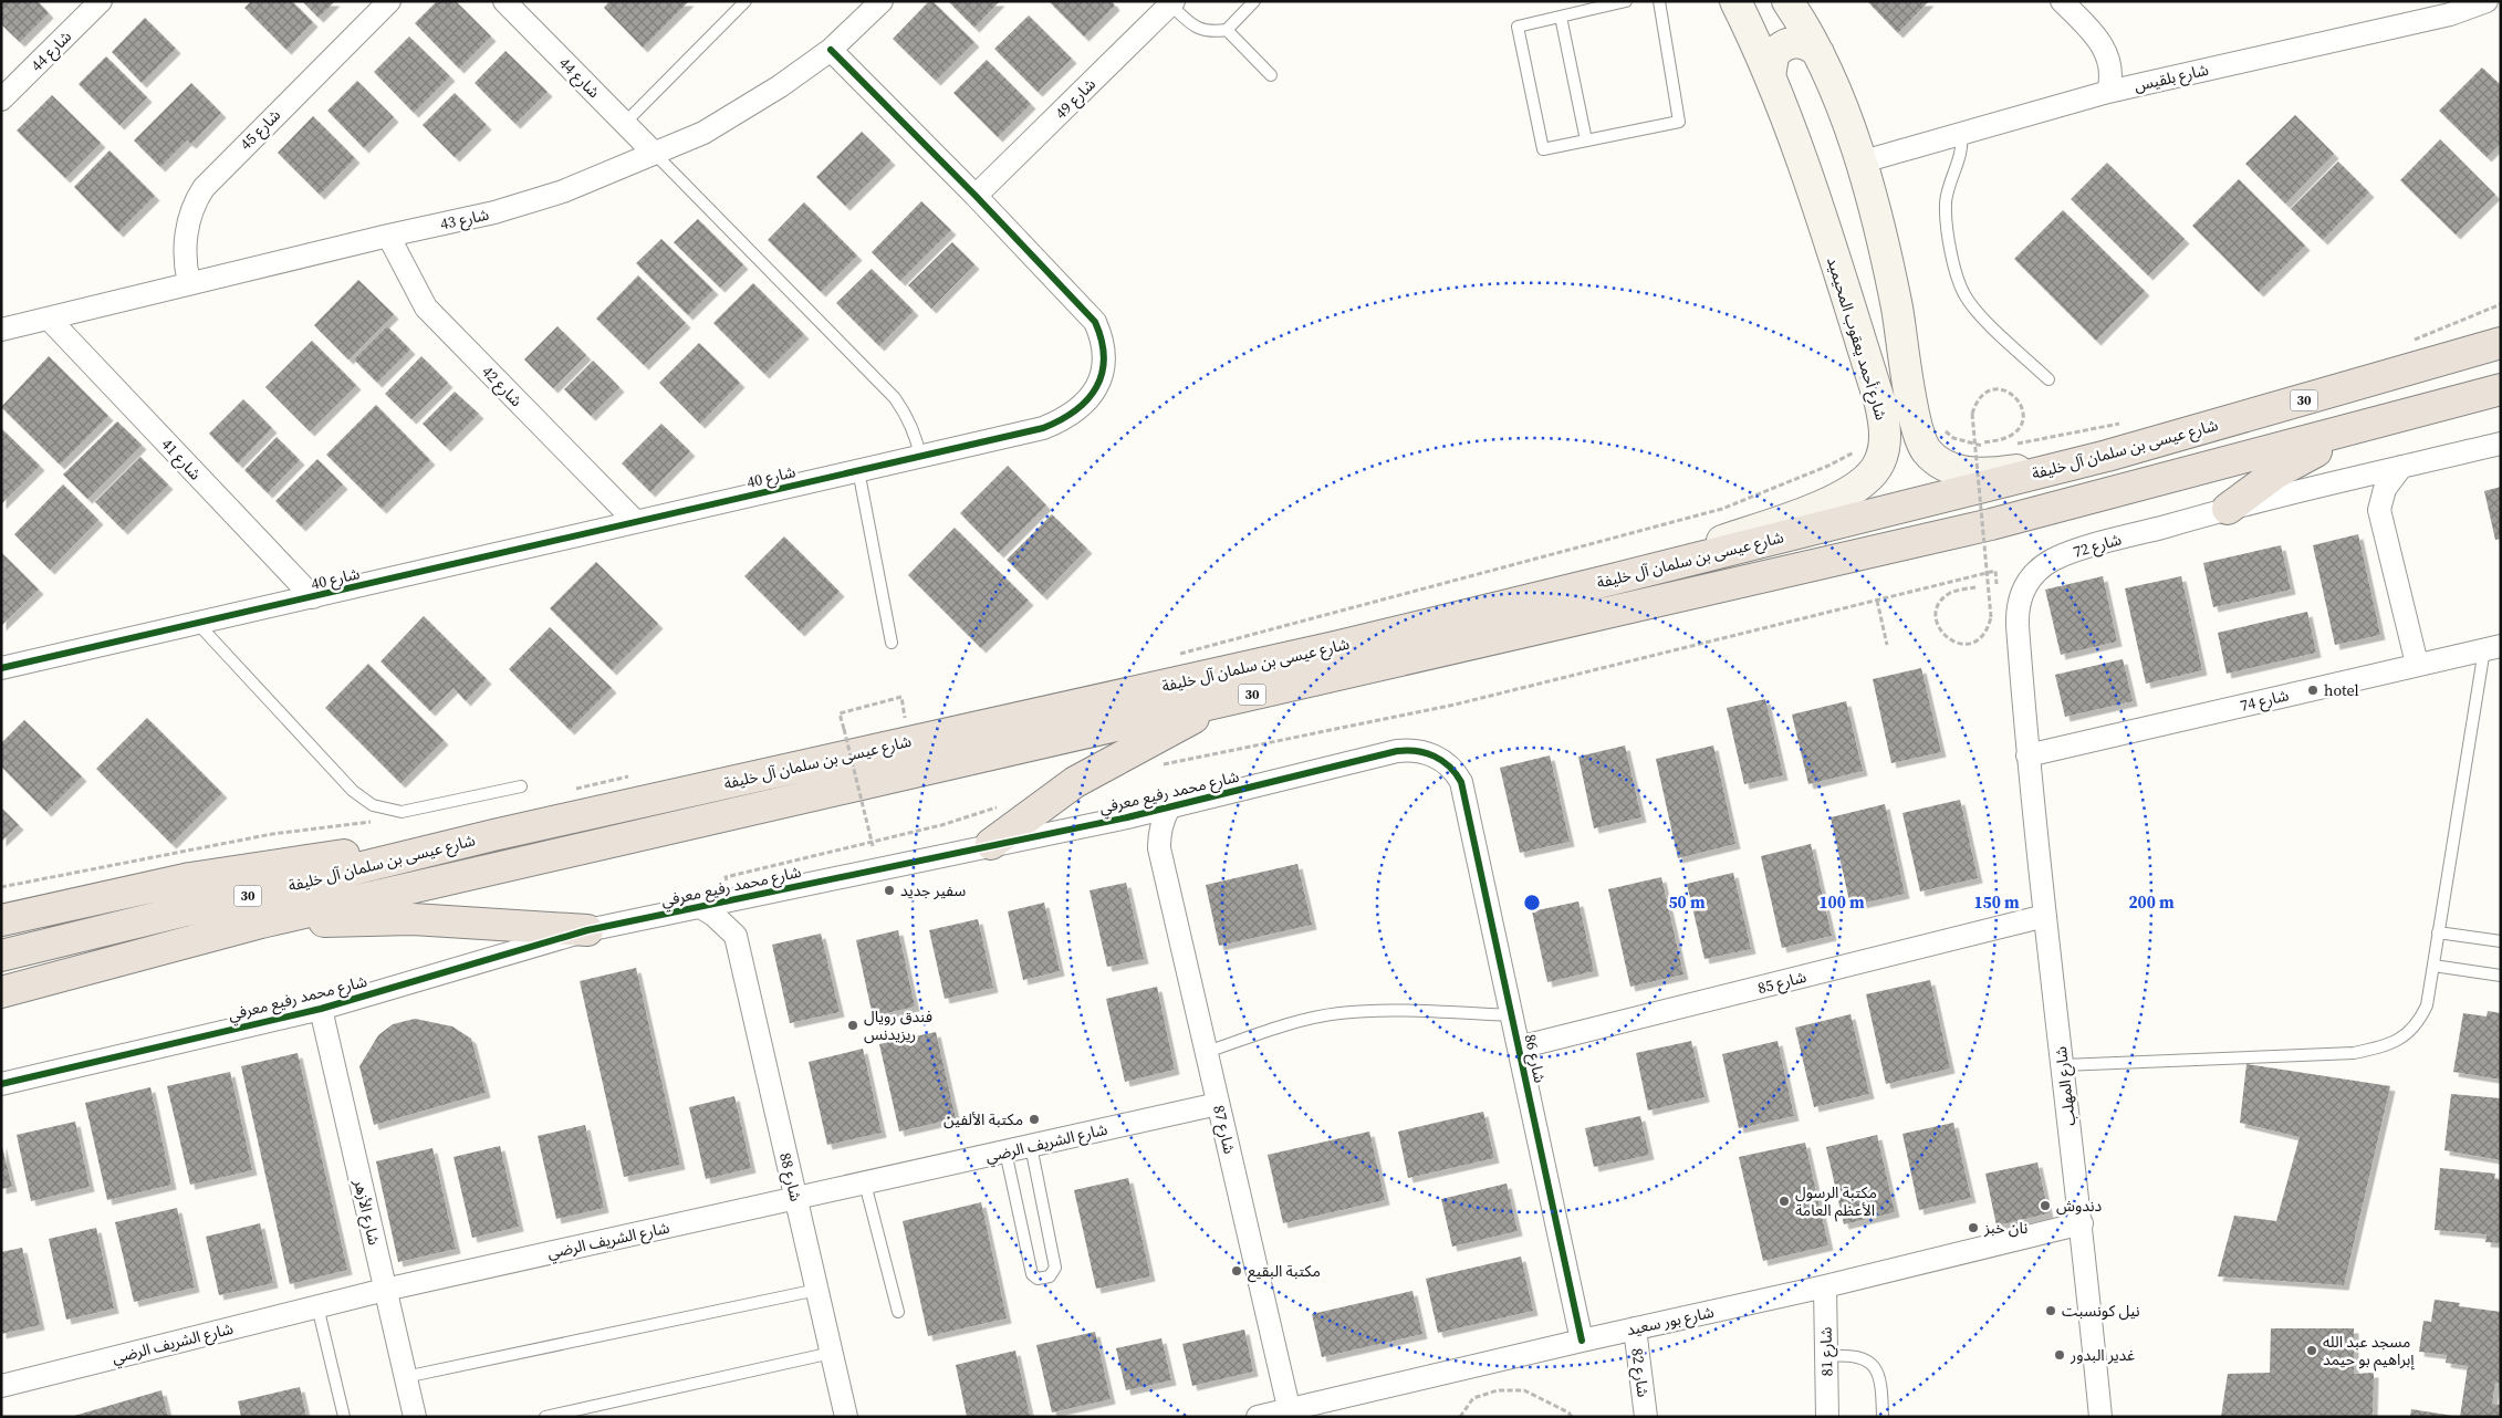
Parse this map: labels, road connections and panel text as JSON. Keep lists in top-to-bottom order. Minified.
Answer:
{"streets":{"highway":["30","شارع عيسى بن سلمان آل خليفة"],"street":["شارع 44","شارع بلقيس","شارع 49","شارع 45","شارع 43","شارع أحمد يعقوب المحيميد","شارع 42","شارع 41","شارع 40","شارع 72","شارع 74","شارع محمد رفيع معرفي","شارع 85","شارع 86","شارع المهلب","شارع 87","شارع الشريف الرضي","شارع 88","شارع الأزهر","شارع بور سعيد","شارع 81","شارع 82"]},"crossings":[["شارع 44","شارع 43"],["شارع 49","شارع 40"],["شارع 45","شارع 43"],["شارع 43","شارع 42"],["شارع 43","شارع 41"],["شارع 43","شارع 40"],["شارع أحمد يعقوب المحيميد","شارع عيسى بن سلمان آل خليفة"],["شارع 42","شارع 40"],["شارع 41","شارع 40"],["شارع 72","شارع 74"],["شارع 72","شارع المهلب"],["شارع 74","شارع المهلب"],["شارع محمد رفيع معرفي","شارع 86"],["شارع محمد رفيع معرفي","شارع 87"],["شارع محمد رفيع معرفي","شارع الأزهر"],["شارع 85","شارع 86"],["شارع 85","شارع المهلب"],["شارع 86","شارع بور سعيد"],["شارع المهلب","شارع بور سعيد"],["شارع 87","شارع الشريف الرضي"],["شارع 87","شارع بور سعيد"],["شارع الشريف الرضي","شارع 88"],["شارع الشريف الرضي","شارع الأزهر"],["شارع بور سعيد","شارع 81"],["شارع بور سعيد","شارع 82"]],"places":["hotel","سفير جديد","فندق رويال ريزيدنس","مكتبة الألفين","مكتبة الرسول الأعظم العامة","دندوش","نان خبز","مكتبة البقيع","نيل كونسبت","مسجد عبد الله إبراهيم بو حيمد","غدير البدور"],"rings":["50 m","100 m","150 m","200 m"]}
